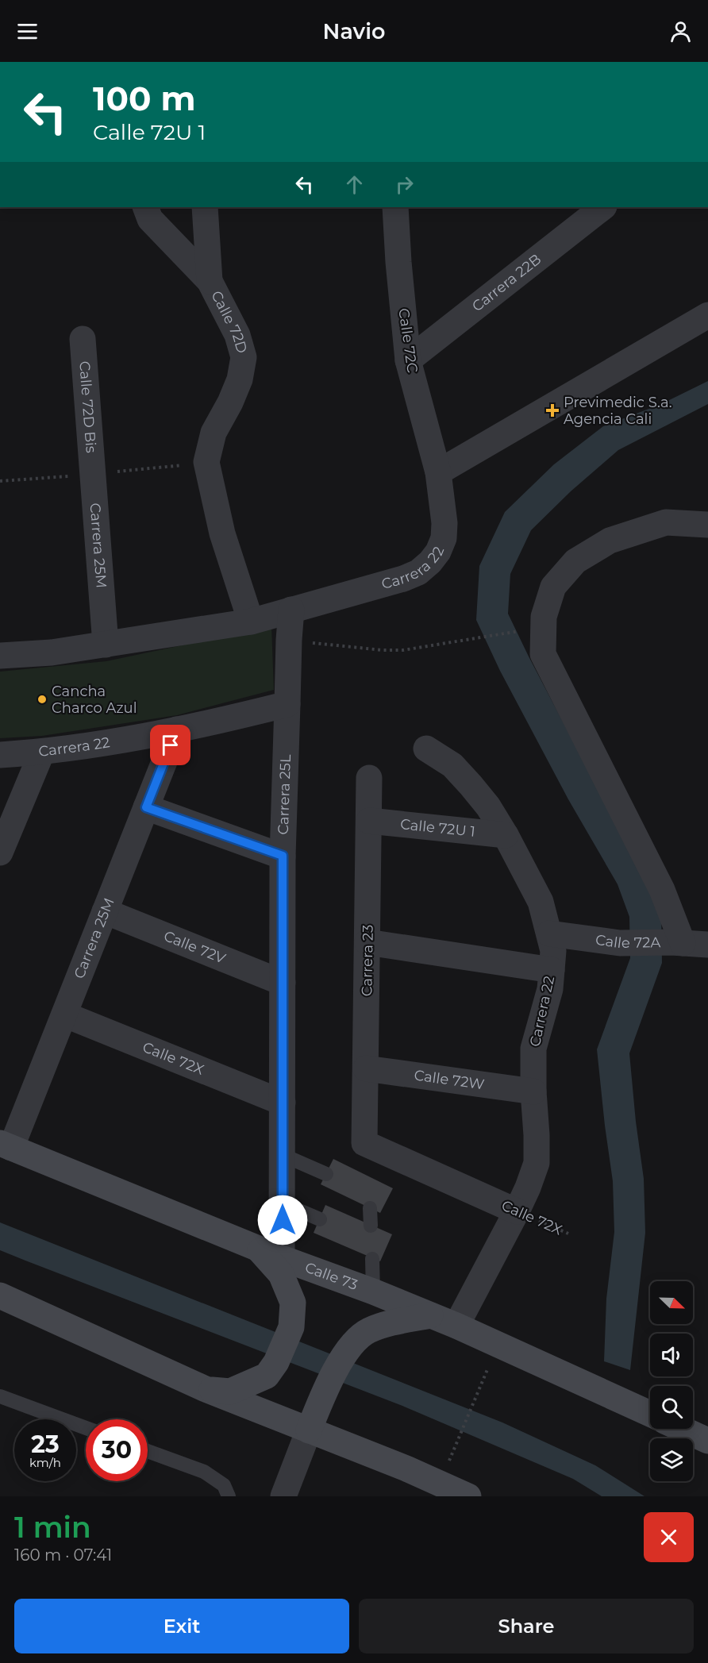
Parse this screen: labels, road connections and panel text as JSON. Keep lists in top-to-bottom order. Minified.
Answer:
{"streets":{"main road":["Calle 73"],"street":["Carrera 22B","Calle 72D","Calle 72C","Calle 72D Bis","Carrera 25M","Carrera 22","Carrera 25L","Calle 72U 1","Calle 72A","Calle 72V","Carrera 23","Calle 72X","Calle 72W"]},"crossings":[["Carrera 22B","Calle 72C"],["Calle 72D","Carrera 22"],["Calle 72C","Carrera 22"],["Calle 72D Bis","Carrera 25M"],["Carrera 25M","Carrera 22"],["Carrera 25M","Calle 72V"],["Carrera 25M","Calle 72X"],["Carrera 25M","Calle 73"],["Carrera 22","Carrera 25L"],["Carrera 22","Calle 72U 1"],["Carrera 22","Calle 72A"],["Carrera 22","Calle 72X"],["Carrera 22","Calle 72W"],["Carrera 22","Calle 73"],["Carrera 25L","Calle 72V"],["Carrera 25L","Calle 72X"],["Carrera 25L","Calle 73"],["Calle 72U 1","Carrera 23"],["Carrera 23","Calle 72X"],["Carrera 23","Calle 72W"]],"places":{"health":["Previmedic S.a. Agencia Cali"],"other":["Cancha Charco Azul"]},"north":"bottom right","page":{"header":"Navio","turn":["100 m","Calle 72U 1"],"speed":"23 km/h","limit":"30","heading":["1 min","160 m · 07:41"],"buttons":["Exit","Share"]}}
